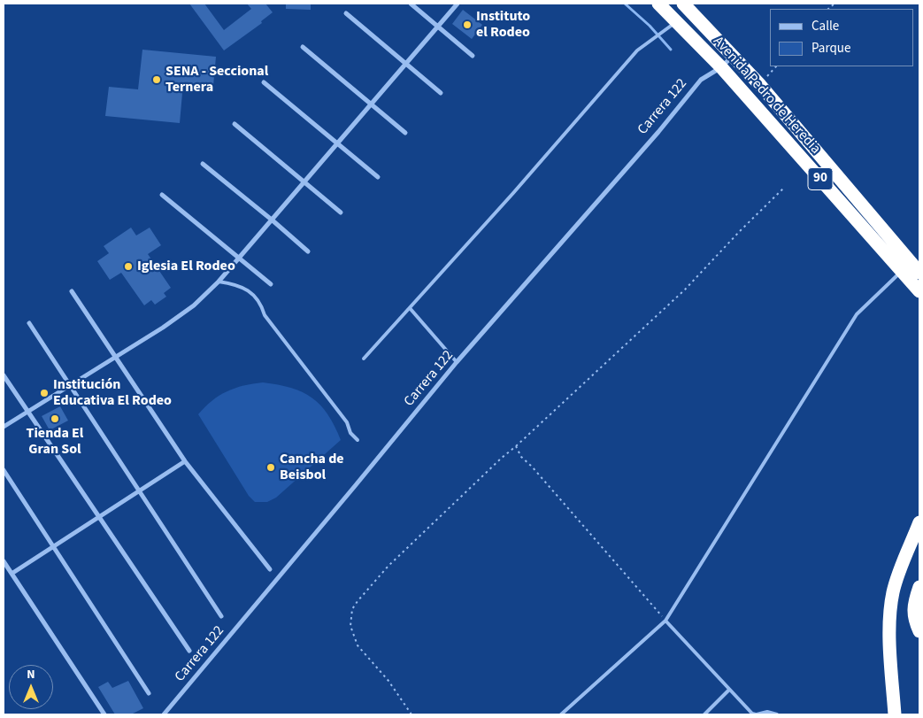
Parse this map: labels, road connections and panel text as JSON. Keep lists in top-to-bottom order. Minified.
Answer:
{"streets":{"highway":["Avenida Pedro de Heredia","90"],"street":["Carrera 122"]},"crossings":[["Avenida Pedro de Heredia","Carrera 122"]],"places":["Instituto el Rodeo","SENA - Seccional Ternera","Iglesia El Rodeo","Institución Educativa El Rodeo","Tienda El Gran Sol","Cancha de Beisbol"],"legend":["Calle","Parque"],"north":"top"}
